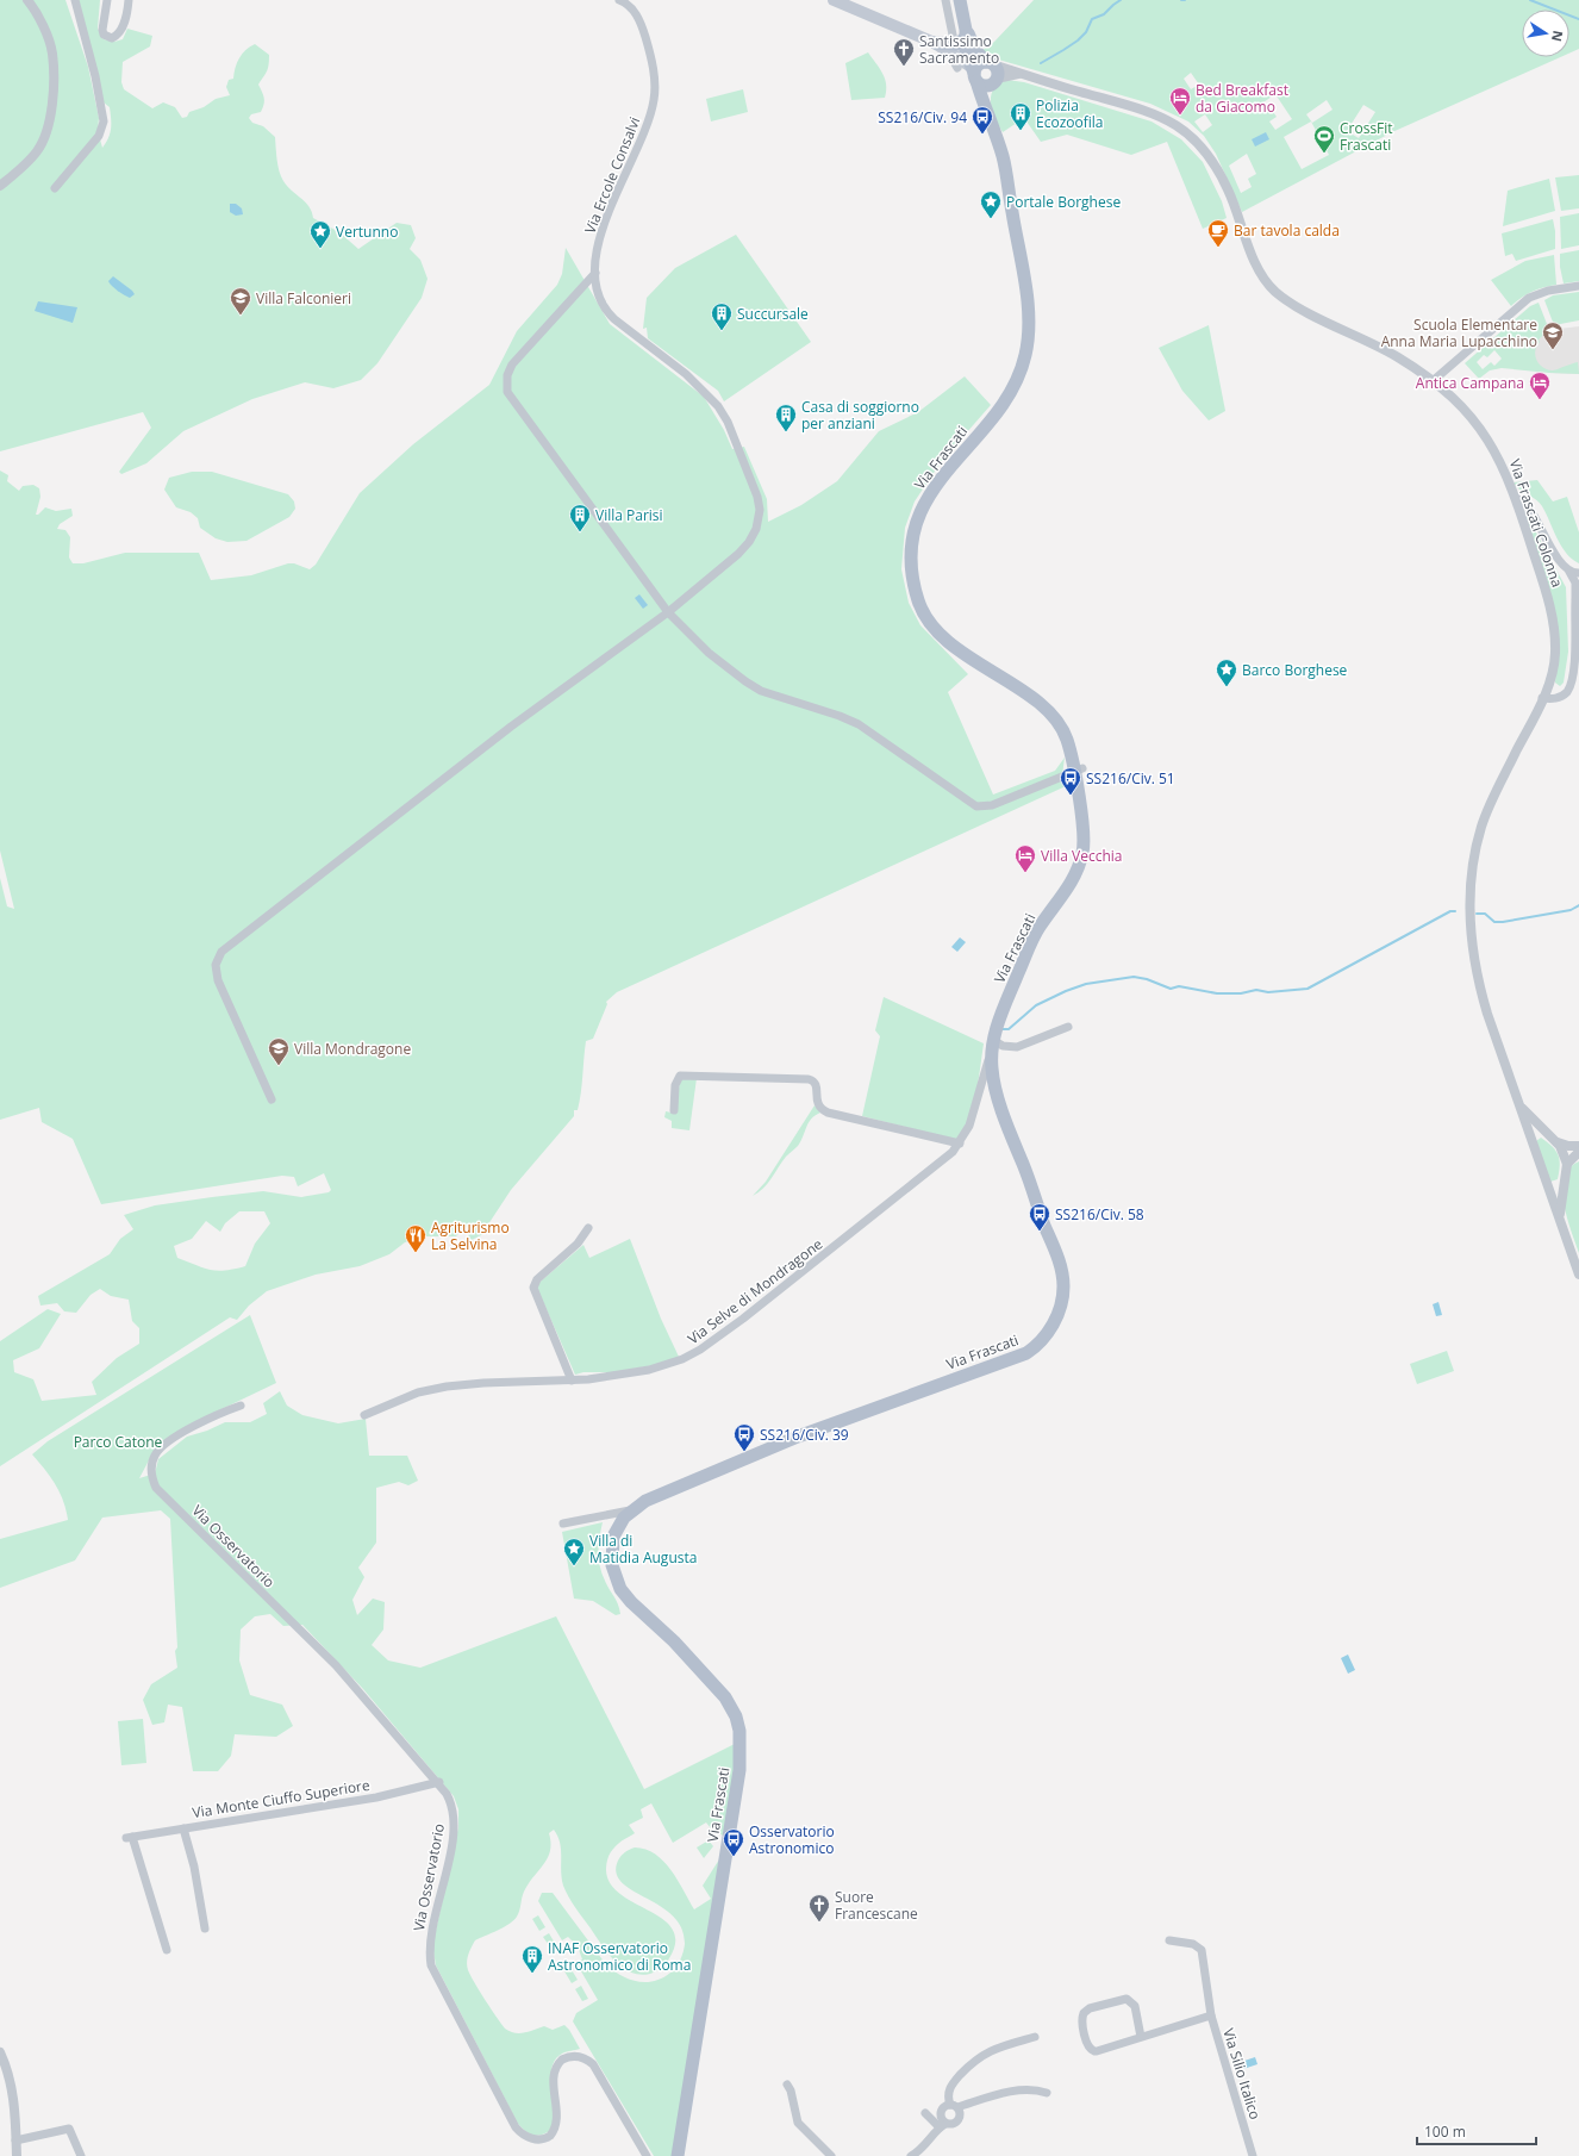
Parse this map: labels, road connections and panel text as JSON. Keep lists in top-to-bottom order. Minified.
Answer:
{"streets":{"main road":["Via Frascati"],"street":["Via Ercole Consalvi","Via Frascati Colonna","Via Selve di Mondragone","Via Osservatorio","Via Monte Ciuffo Superiore","Via Silio Italico"]},"crossings":[["Via Frascati","Via Selve di Mondragone"],["Via Osservatorio","Via Monte Ciuffo Superiore"]],"parks":["Parco Catone"],"places":{"church":["Santissimo Sacramento","Suore Francescane"],"hotel":["Bed Breakfast da Giacomo","Antica Campana","Villa Vecchia"],"building":["Polizia Ecozoofila","Succursale","Casa di soggiorno per anziani","Villa Parisi","INAF Osservatorio Astronomico di Roma"],"bus stop":["SS216/Civ. 94","SS216/Civ. 51","SS216/Civ. 58","SS216/Civ. 39","Osservatorio Astronomico"],"sports":["CrossFit Frascati"],"place":["Portale Borghese","Vertunno","Barco Borghese","Villa di Matidia Augusta"],"cafe":["Bar tavola calda"],"school or university":["Villa Falconieri","Scuola Elementare Anna Maria Lupacchino","Villa Mondragone"],"restaurant":["Agriturismo La Selvina"]},"scale_bar":"100 m","north":"right"}
